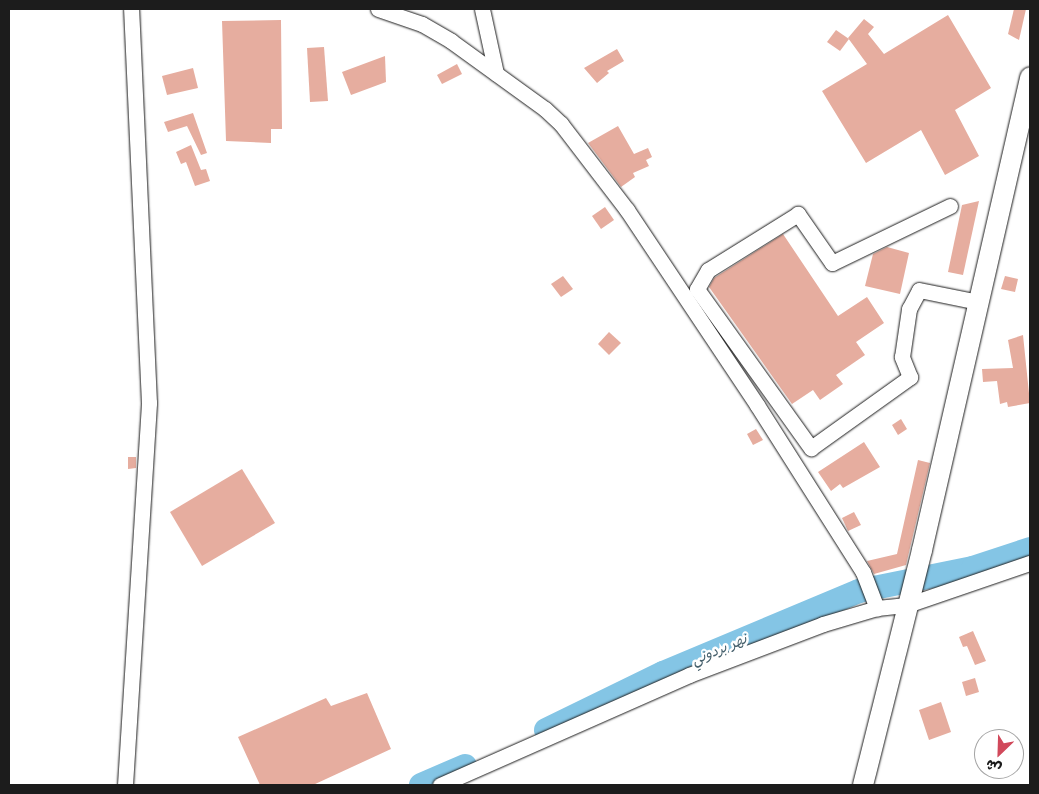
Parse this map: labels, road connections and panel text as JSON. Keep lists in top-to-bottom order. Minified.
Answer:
{"water":["نهر بردوني"],"north":"bottom left"}
